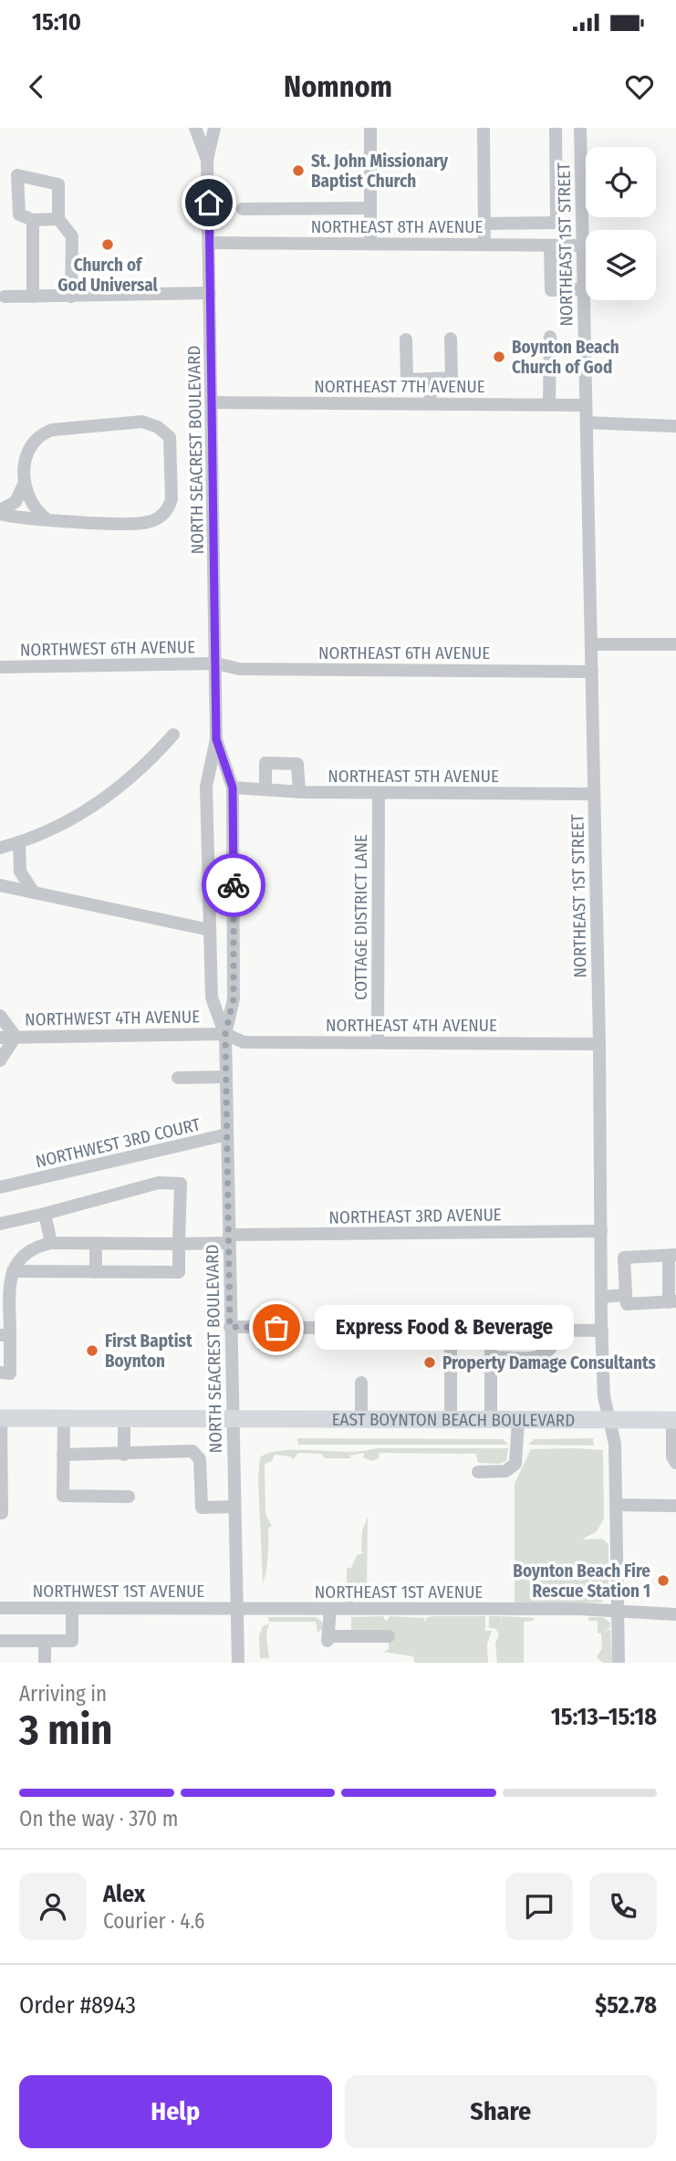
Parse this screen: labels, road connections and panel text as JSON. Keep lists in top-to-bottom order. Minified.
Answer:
{"streets":{"main road":["EAST BOYNTON BEACH BOULEVARD"],"street":["NORTHEAST 8TH AVENUE","NORTHEAST 1ST STREET","NORTHEAST 7TH AVENUE","NORTH SEACREST BOULEVARD","NORTHWEST 6TH AVENUE","NORTHEAST 6TH AVENUE","NORTHEAST 5TH AVENUE","COTTAGE DISTRICT LANE","NORTHWEST 4TH AVENUE","NORTHEAST 4TH AVENUE","NORTHWEST 3RD COURT","NORTHEAST 3RD AVENUE","NORTHWEST 1ST AVENUE","NORTHEAST 1ST AVENUE"]},"crossings":[["NORTHEAST 8TH AVENUE","NORTHEAST 1ST STREET"],["NORTHEAST 8TH AVENUE","NORTH SEACREST BOULEVARD"],["NORTHEAST 1ST STREET","NORTHEAST 7TH AVENUE"],["NORTHEAST 1ST STREET","NORTHEAST 6TH AVENUE"],["NORTHEAST 1ST STREET","NORTHEAST 5TH AVENUE"],["NORTHEAST 1ST STREET","NORTHEAST 4TH AVENUE"],["NORTHEAST 1ST STREET","NORTHEAST 3RD AVENUE"],["NORTHEAST 1ST STREET","EAST BOYNTON BEACH BOULEVARD"],["NORTHEAST 1ST STREET","NORTHEAST 1ST AVENUE"],["NORTHEAST 7TH AVENUE","NORTH SEACREST BOULEVARD"],["NORTH SEACREST BOULEVARD","NORTHWEST 6TH AVENUE"],["NORTH SEACREST BOULEVARD","NORTHEAST 6TH AVENUE"],["NORTH SEACREST BOULEVARD","NORTHEAST 5TH AVENUE"],["NORTH SEACREST BOULEVARD","NORTHWEST 4TH AVENUE"],["NORTH SEACREST BOULEVARD","NORTHEAST 4TH AVENUE"],["NORTH SEACREST BOULEVARD","NORTHWEST 3RD COURT"],["NORTH SEACREST BOULEVARD","NORTHEAST 3RD AVENUE"],["NORTH SEACREST BOULEVARD","EAST BOYNTON BEACH BOULEVARD"],["NORTH SEACREST BOULEVARD","NORTHWEST 1ST AVENUE"],["NORTH SEACREST BOULEVARD","NORTHEAST 1ST AVENUE"],["NORTHWEST 6TH AVENUE","NORTHEAST 6TH AVENUE"],["NORTHEAST 5TH AVENUE","COTTAGE DISTRICT LANE"],["COTTAGE DISTRICT LANE","NORTHEAST 4TH AVENUE"],["NORTHWEST 4TH AVENUE","NORTHEAST 4TH AVENUE"],["NORTHWEST 1ST AVENUE","NORTHEAST 1ST AVENUE"]],"places":["St. John Missionary Baptist Church","Church of God Universal","Boynton Beach Church of God","Express Food & Beverage","First Baptist Boynton","Property Damage Consultants","Boynton Beach Fire Rescue Station 1"],"page":{"status":"15:10","header":"Nomnom","bubble":"Express Food & Beverage","heading":["3 min","Arriving in","15:13–15:18"],"panel":["Alex","Courier · 4.6","Order #8943","$52.78"],"bar":"On the way · 370 m","buttons":["Help","Share"]}}
